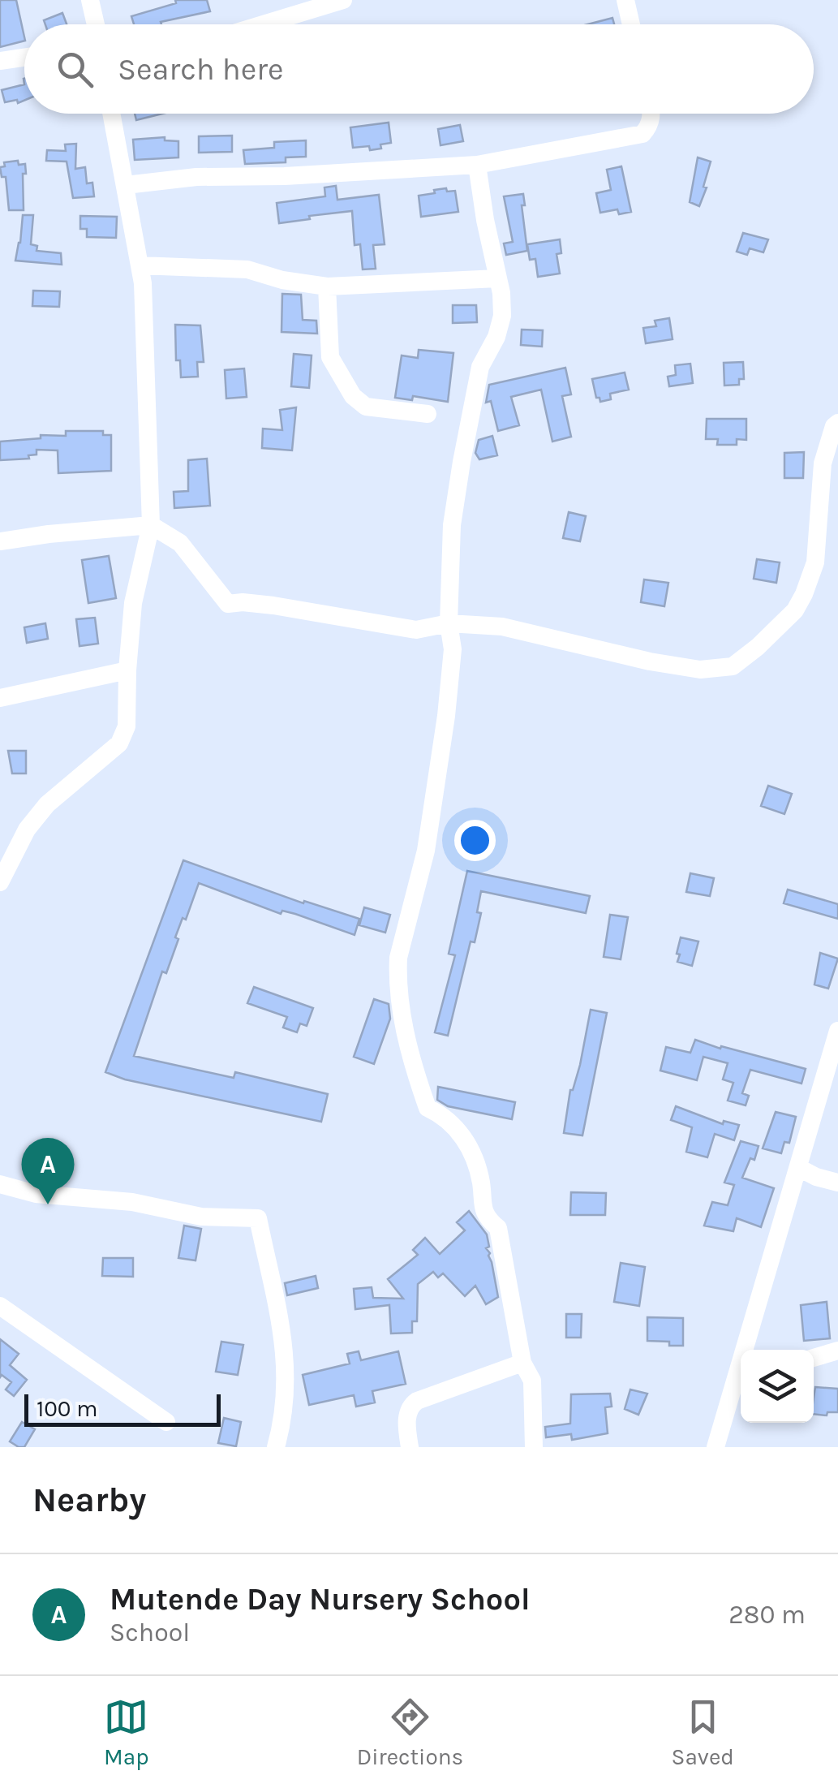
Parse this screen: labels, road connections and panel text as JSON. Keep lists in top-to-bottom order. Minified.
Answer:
{"scale_bar":"100 m","page":{"search":"Search here","pins":"A","scale":"100 m","heading":"Nearby","list":[{"mark":"A","name":"Mutende Day Nursery School","note":"School","value":"280 m"}],"nav":["Map","Directions","Saved"]}}
